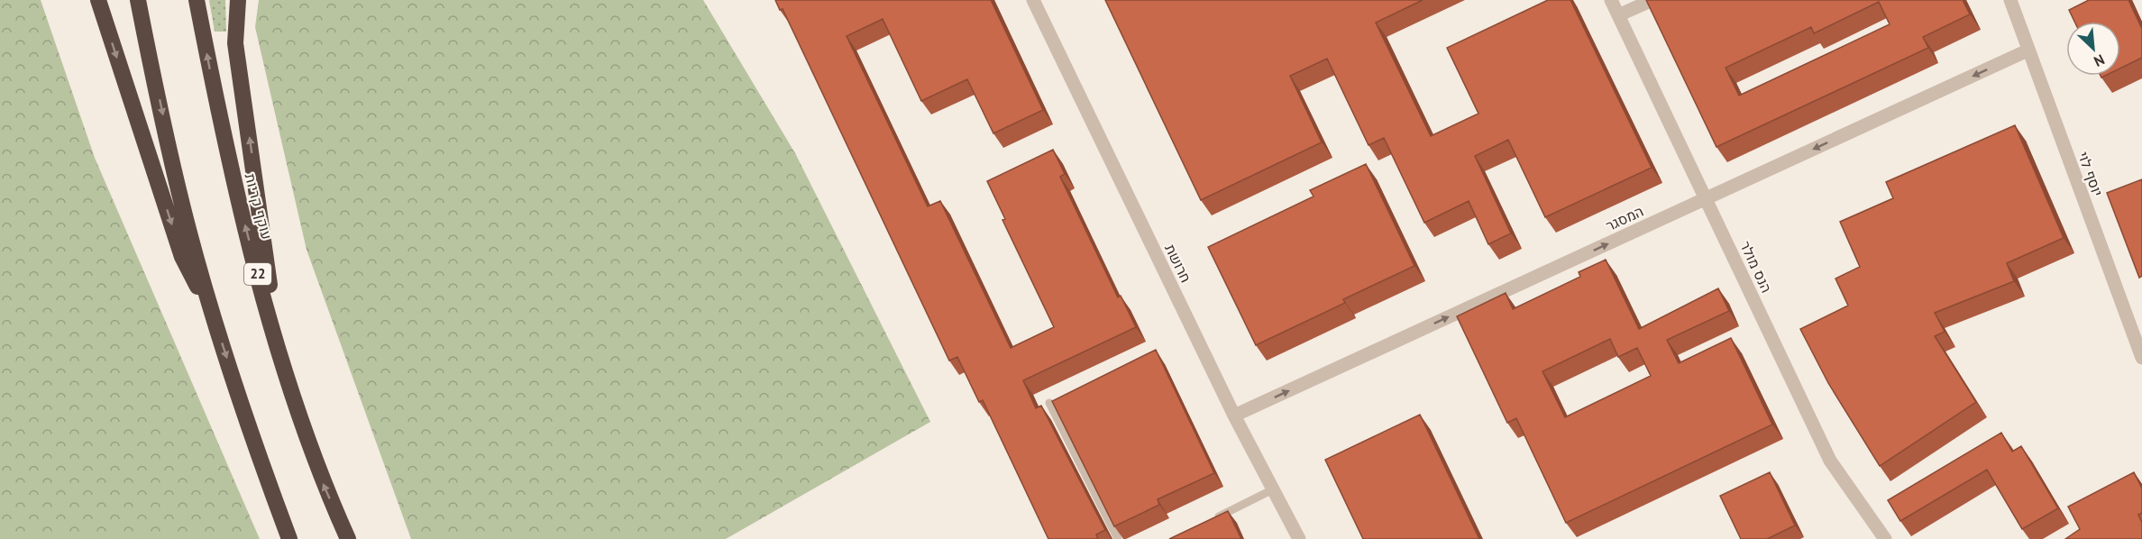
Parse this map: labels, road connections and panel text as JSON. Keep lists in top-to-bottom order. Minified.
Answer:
{"streets":{"highway":["עוקף קריות","22"],"street":["יוסף לוי","המסגר","חרושת","הנס מולר"]},"crossings":[["יוסף לוי","המסגר"],["המסגר","חרושת"],["המסגר","הנס מולר"]],"north":"bottom right"}
